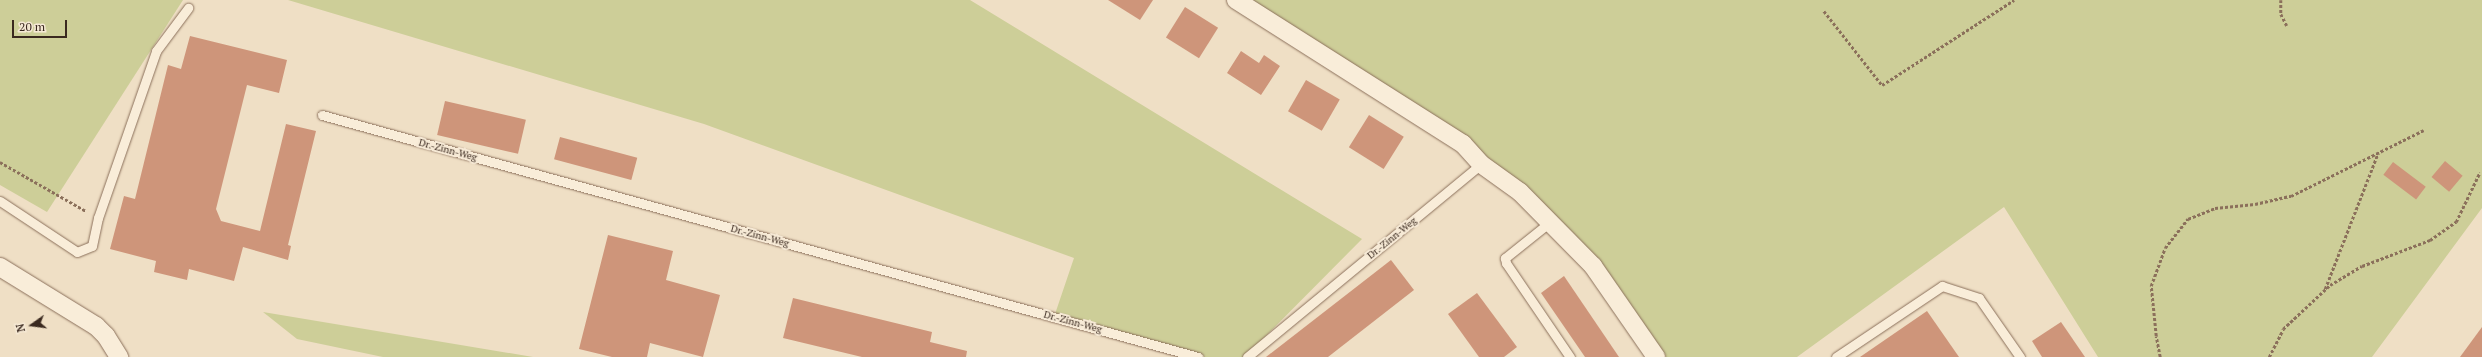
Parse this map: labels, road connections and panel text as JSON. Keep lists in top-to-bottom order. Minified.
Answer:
{"streets":{"lane":["Dr.-Zinn-Weg"]},"scale_bar":"20 m","north":"left"}
